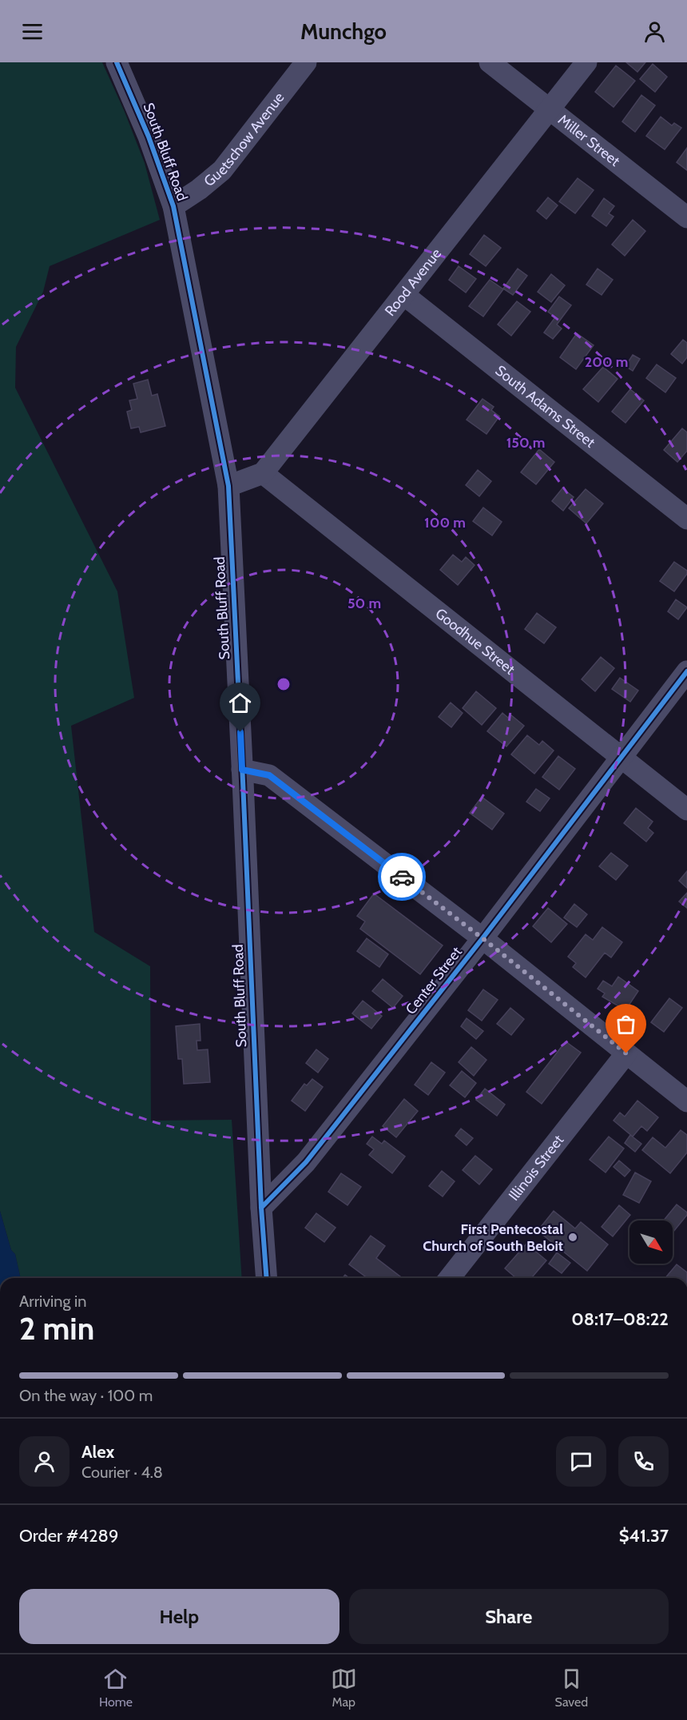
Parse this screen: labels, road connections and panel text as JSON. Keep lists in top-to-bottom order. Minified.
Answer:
{"streets":{"street":["Guetschow Avenue","Miller Street","South Bluff Road","Rood Avenue","South Adams Street","Goodhue Street","Center Street","Illinois Street"]},"crossings":[["Guetschow Avenue","South Bluff Road"],["Miller Street","Rood Avenue"],["South Bluff Road","Center Street"],["Rood Avenue","South Adams Street"],["Rood Avenue","Goodhue Street"],["Goodhue Street","Center Street"]],"places":["First Pentecostal Church of South Beloit"],"north":"bottom right","page":{"header":"Munchgo","heading":["2 min","Arriving in","08:17–08:22"],"panel":["Alex","Courier · 4.8","Order #4289","$41.37"],"bar":"On the way · 100 m","buttons":["Help","Share"],"tabs":["Home","Map","Saved"]},"rings":["200 m","150 m","100 m","50 m"]}
